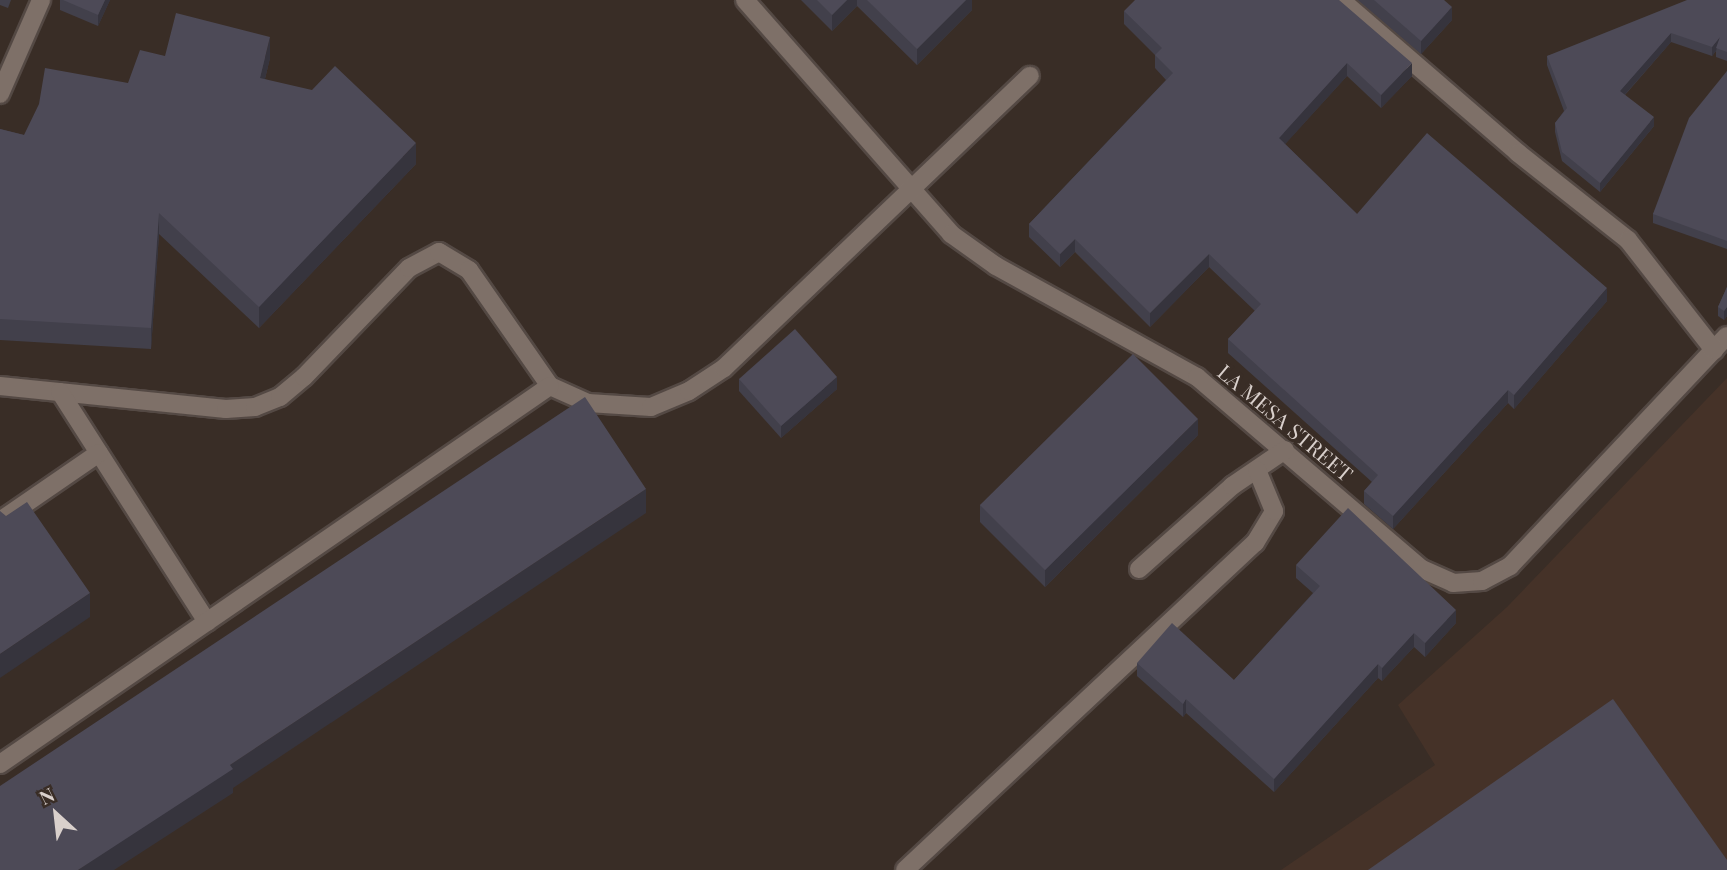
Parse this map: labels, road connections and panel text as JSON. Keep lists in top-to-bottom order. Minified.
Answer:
{"streets":{"street":["LA MESA STREET"]},"north":"top left"}
